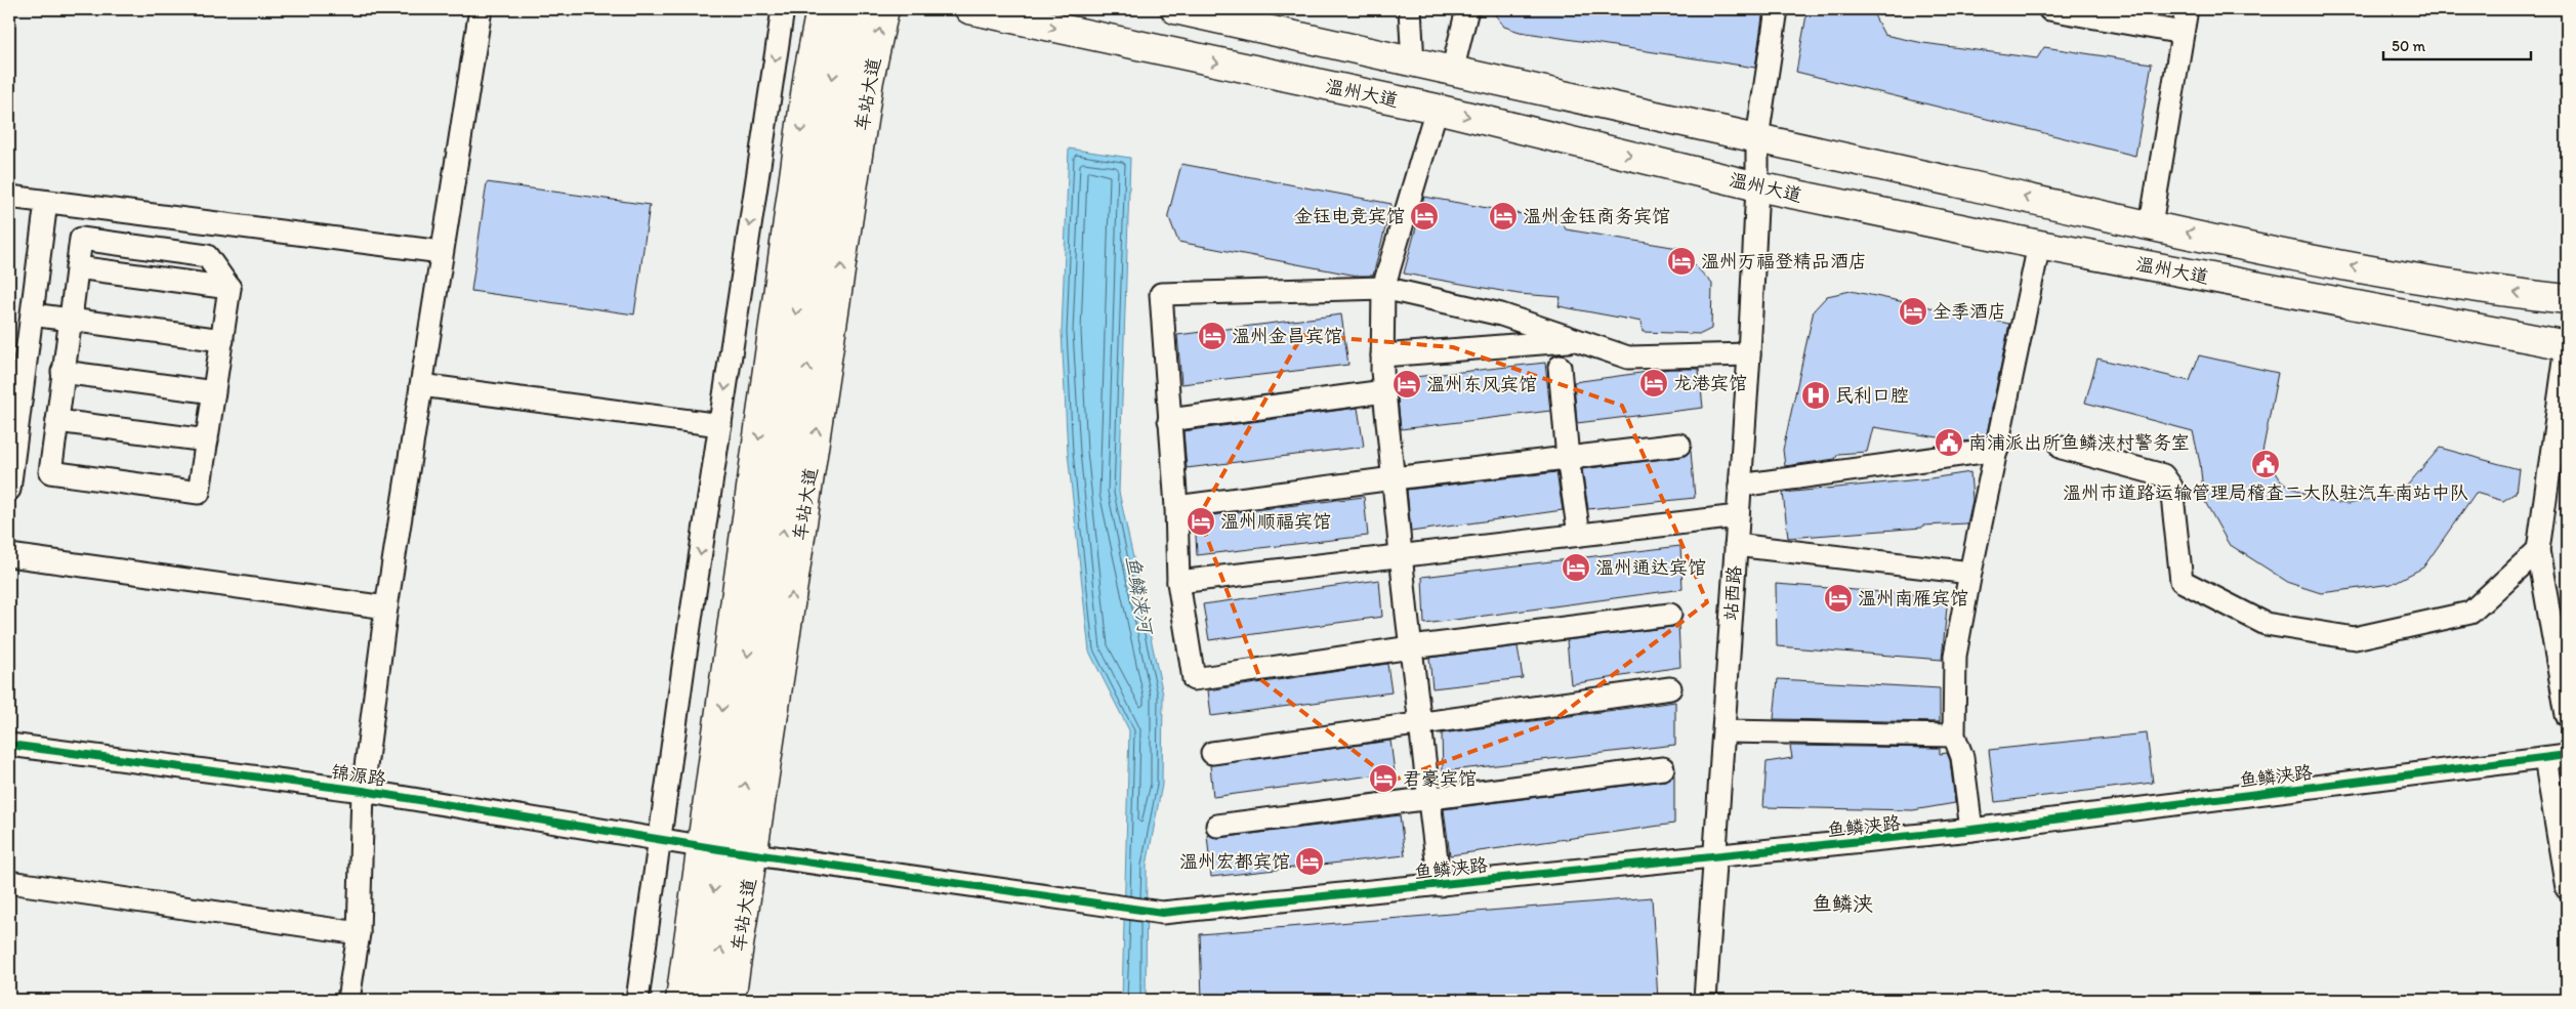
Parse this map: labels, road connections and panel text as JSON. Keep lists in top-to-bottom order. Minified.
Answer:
{"streets":{"main road":["温州大道","车站大道"],"street":["站西路","锦源路","鱼鳞浃路"]},"crossings":[["温州大道","站西路"],["车站大道","锦源路"],["站西路","鱼鳞浃路"],["锦源路","鱼鳞浃路"]],"districts":["鱼鳞浃"],"water":["鱼鳞浃河"],"places":{"hotel":["金钰电竞宾馆","温州金钰商务宾馆","温州万福登精品酒店","全季酒店","温州金昌宾馆","龙港宾馆","温州东风宾馆","温州顺福宾馆","温州通达宾馆","温州南雁宾馆","君豪宾馆","温州宏都宾馆"],"hospital":["民利口腔"],"public building":["南浦派出所鱼鳞浃村警务室","温州市道路运输管理局稽查二大队驻汽车南站中队"]},"scale_bar":"50 m"}
